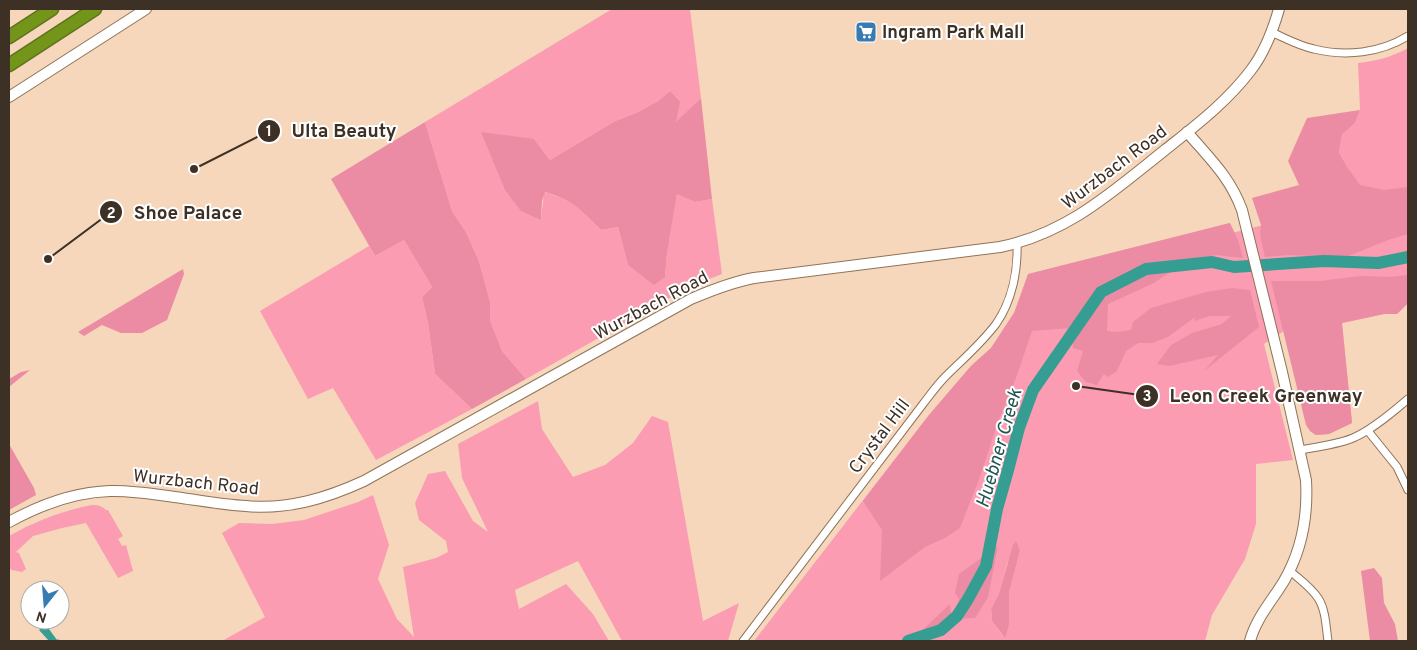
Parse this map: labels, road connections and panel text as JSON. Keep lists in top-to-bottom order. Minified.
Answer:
{"streets":{"main road":["Wurzbach Road"],"street":["Crystal Hill"]},"crossings":[["Wurzbach Road","Crystal Hill"]],"water":["Huebner Creek"],"places":{"supermarket":["Ingram Park Mall"],"other":["Ulta Beauty","Shoe Palace","Leon Creek Greenway"]},"north":"bottom"}
